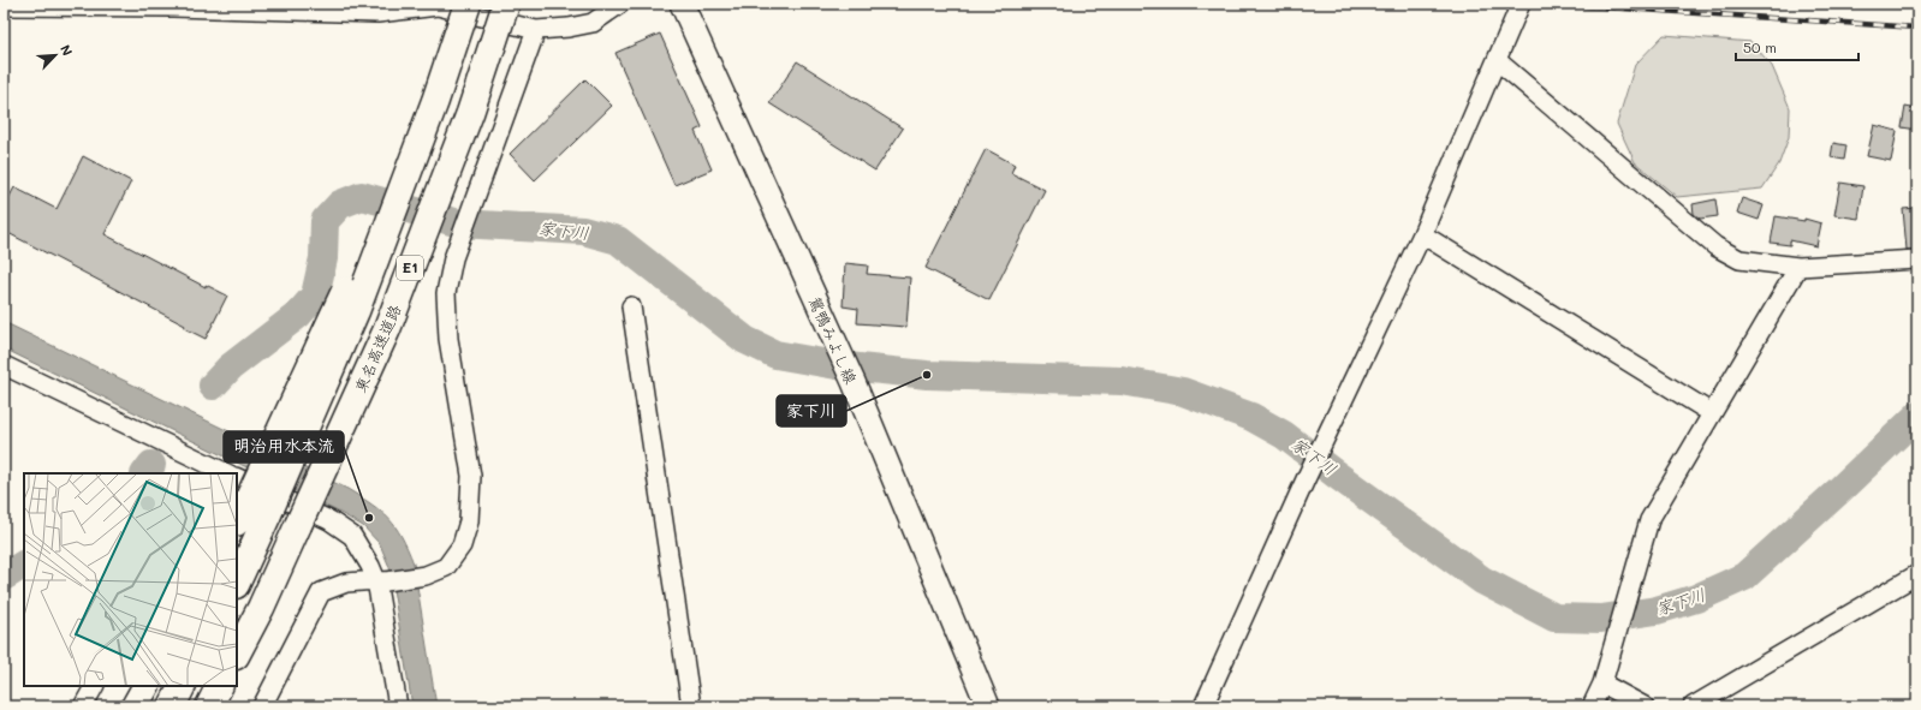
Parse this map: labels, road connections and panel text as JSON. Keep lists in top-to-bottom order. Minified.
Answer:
{"streets":{"highway":["E1","東名高速道路"],"main road":["鴛鴨みよし線"]},"water":["家下川"],"places":["家下川","明治用水本流"],"scale_bar":"50 m","north":"top right"}
